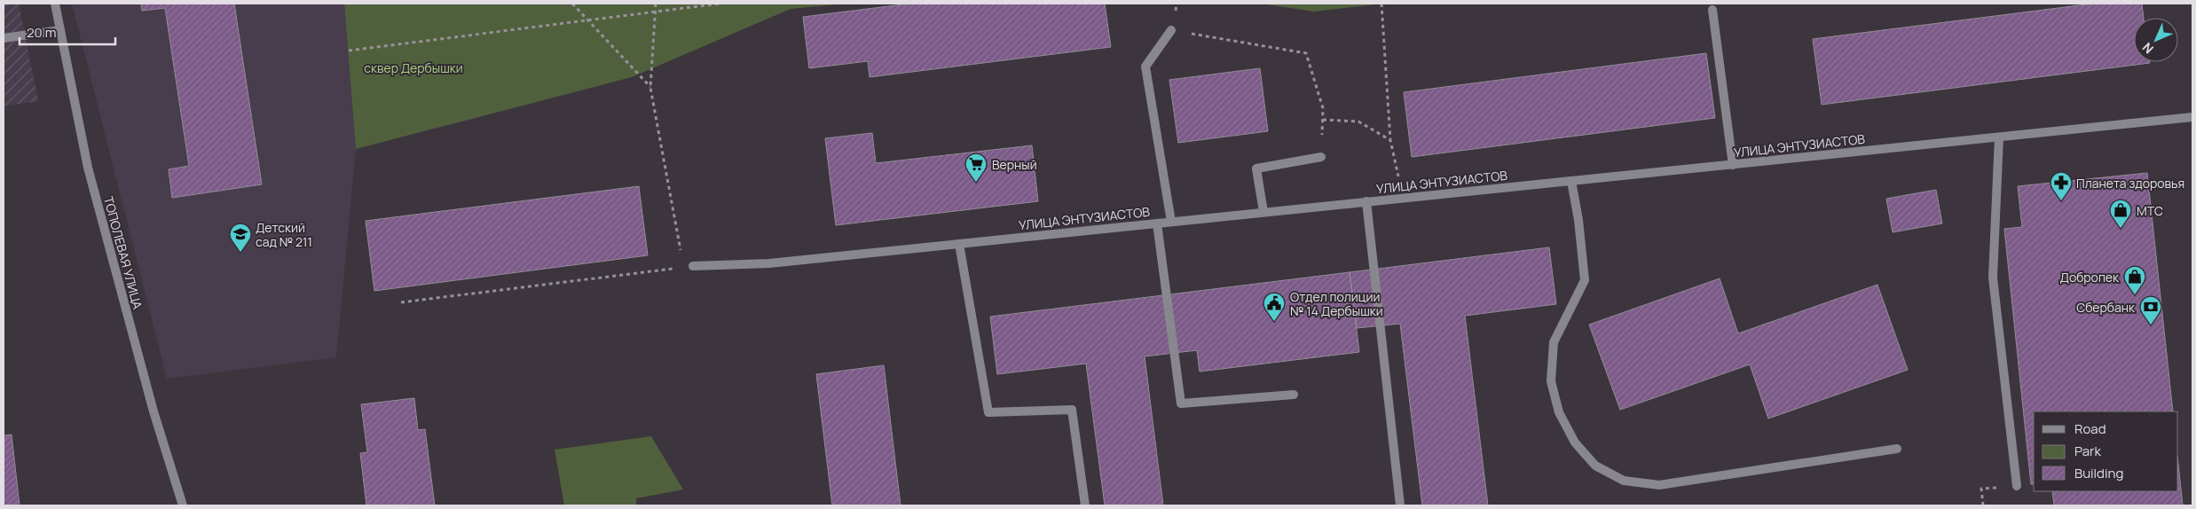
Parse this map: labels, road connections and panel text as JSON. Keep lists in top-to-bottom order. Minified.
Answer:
{"streets":{"street":["УЛИЦА ЭНТУЗИАСТОВ","ТОПОЛЕВАЯ УЛИЦА"]},"parks":["сквер Дербышки"],"places":{"supermarket":["Верный"],"pharmacy":["Планета здоровья"],"shop":["МТС","Добропек"],"school or university":["Детский сад № 211"],"public building":["Отдел полиции № 14 Дербышки"],"bank":["Сбербанк"]},"legend":["Road","Park","Building"],"scale_bar":"20 m","north":"bottom left"}
